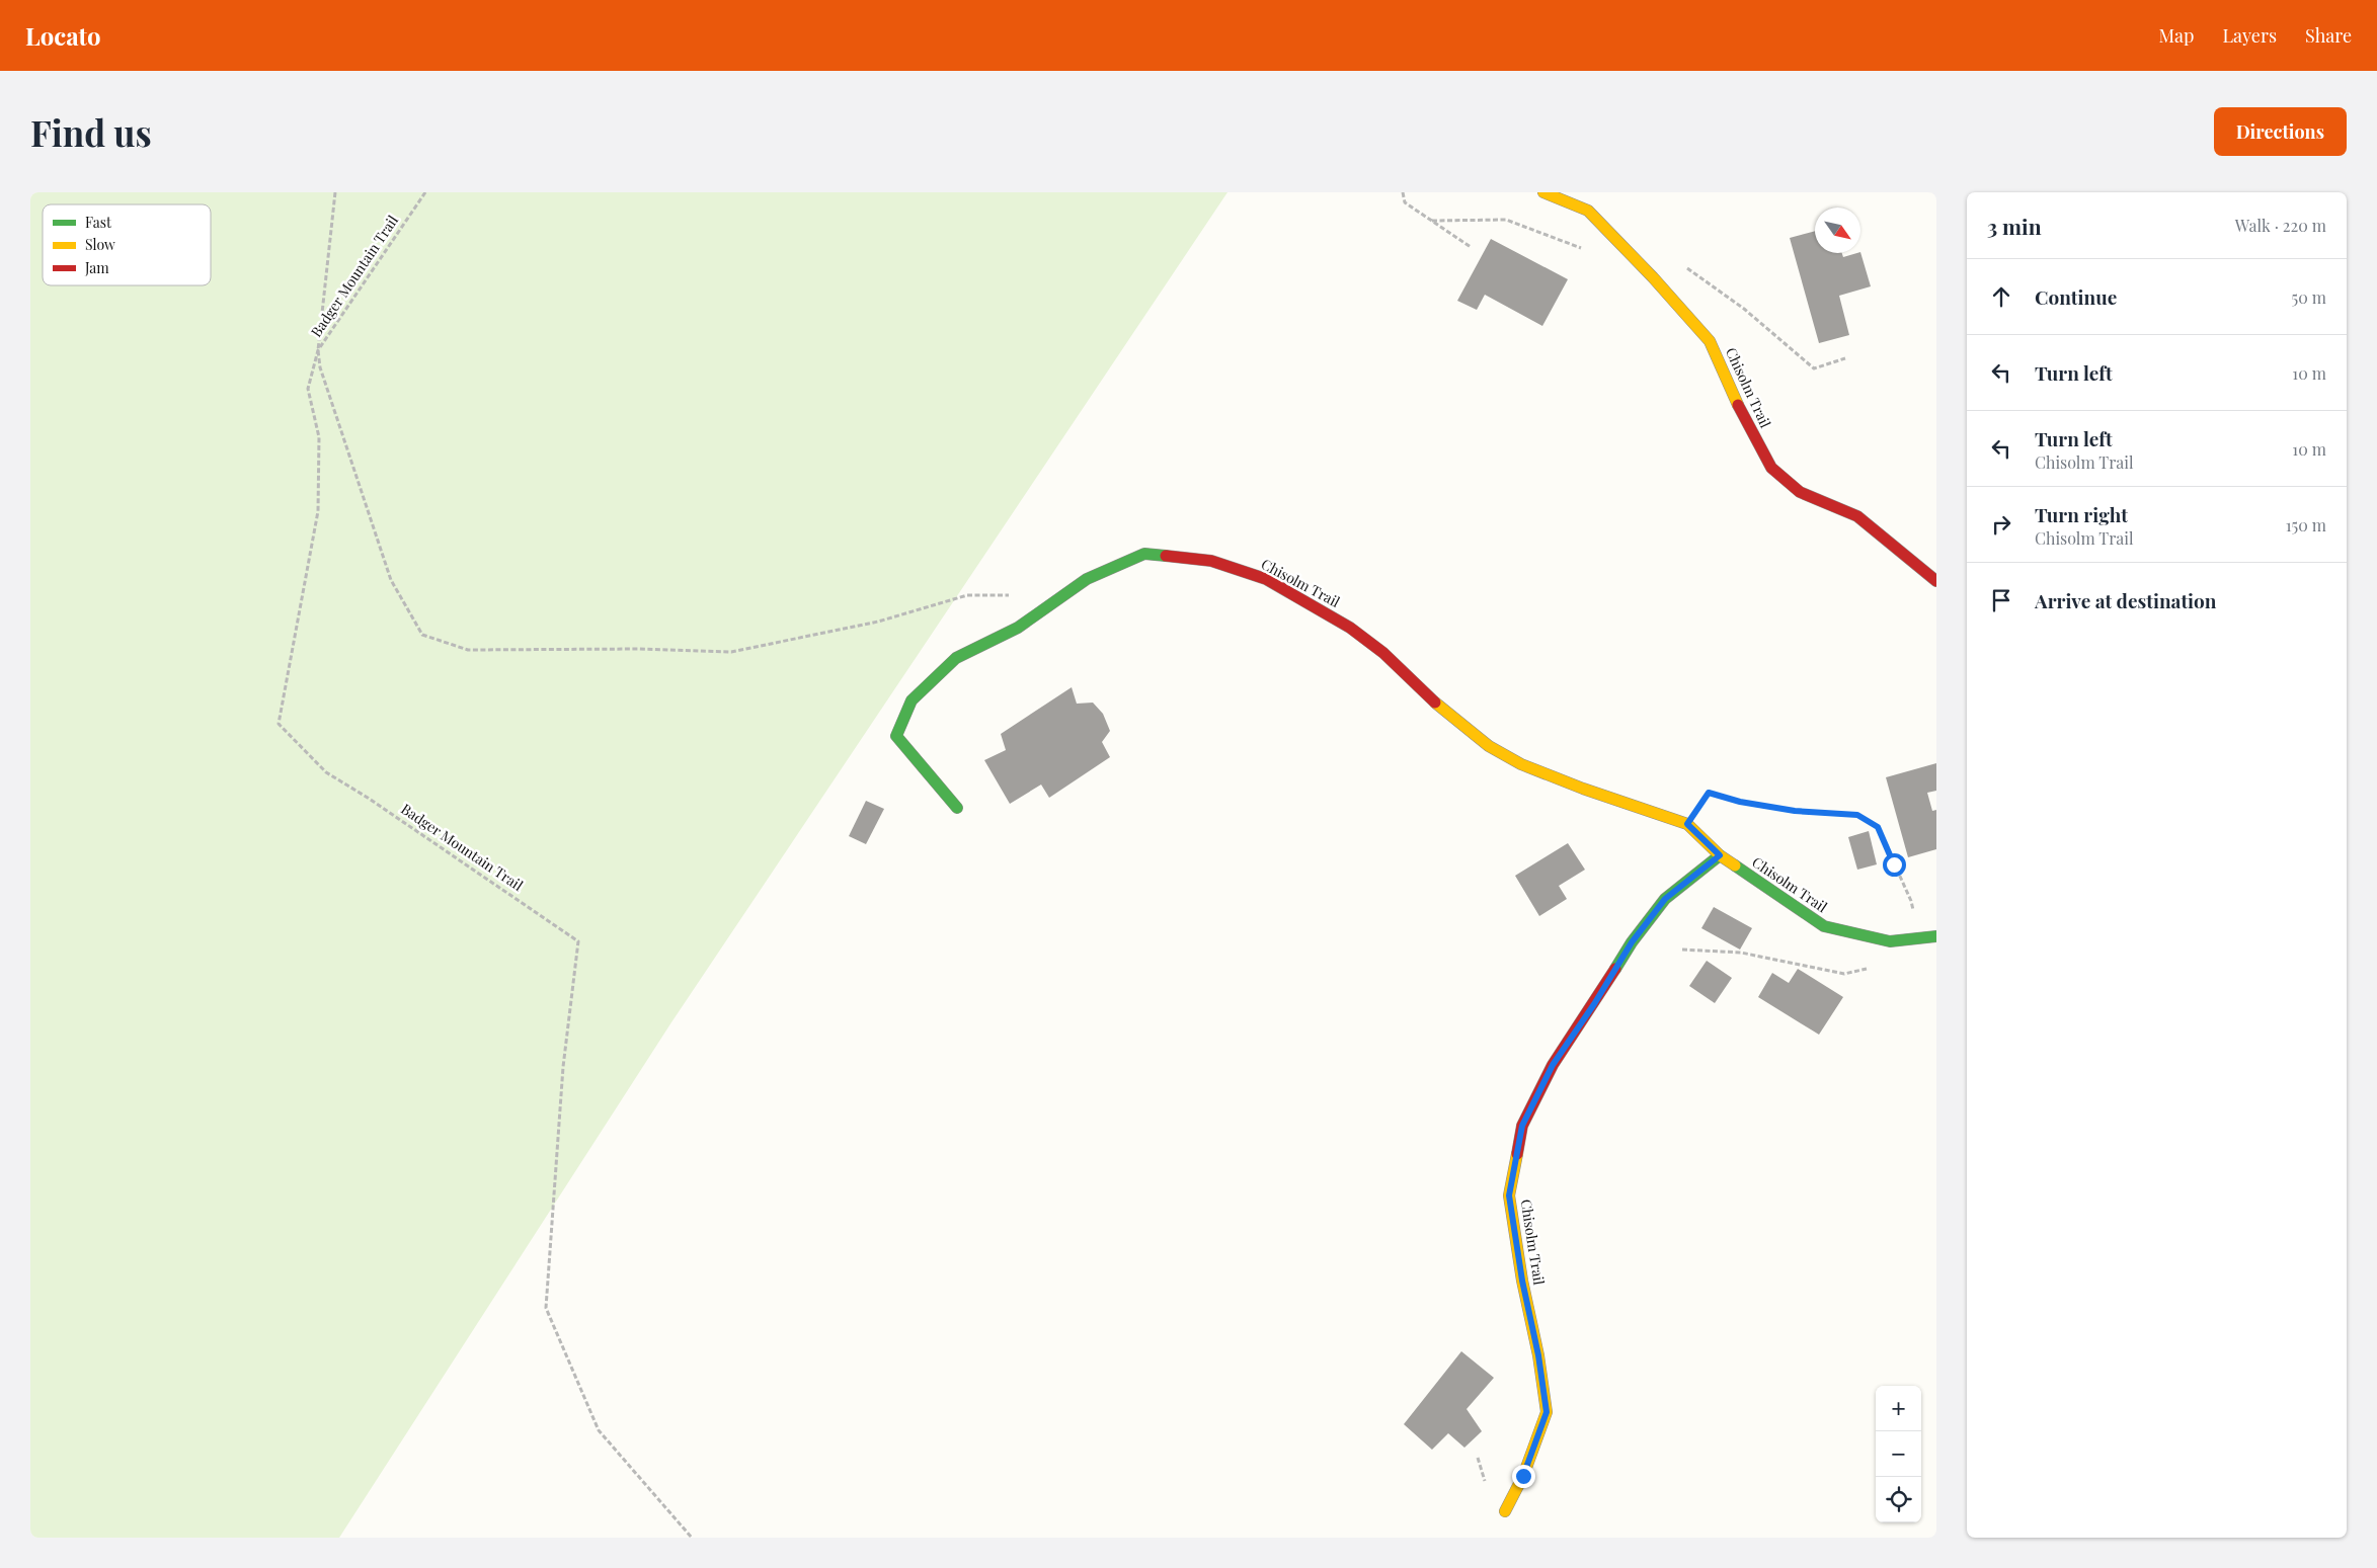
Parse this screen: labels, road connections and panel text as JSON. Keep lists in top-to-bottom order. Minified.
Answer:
{"streets":{"street":["Chisolm Trail"],"path":["Badger Mountain Trail"]},"legend":["Fast","Slow","Jam"],"north":"bottom right","page":{"header":"Locato","nav":["Map","Layers","Share"],"buttons":"Directions","title":"Find us","heading":["3 min","Walk · 220 m"],"list":[["Continue","50 m"],["Turn left","10 m"],["Turn left","Chisolm Trail","10 m"],["Turn right","Chisolm Trail","150 m"],"Arrive at destination"],"map_buttons":["+","−"]}}
